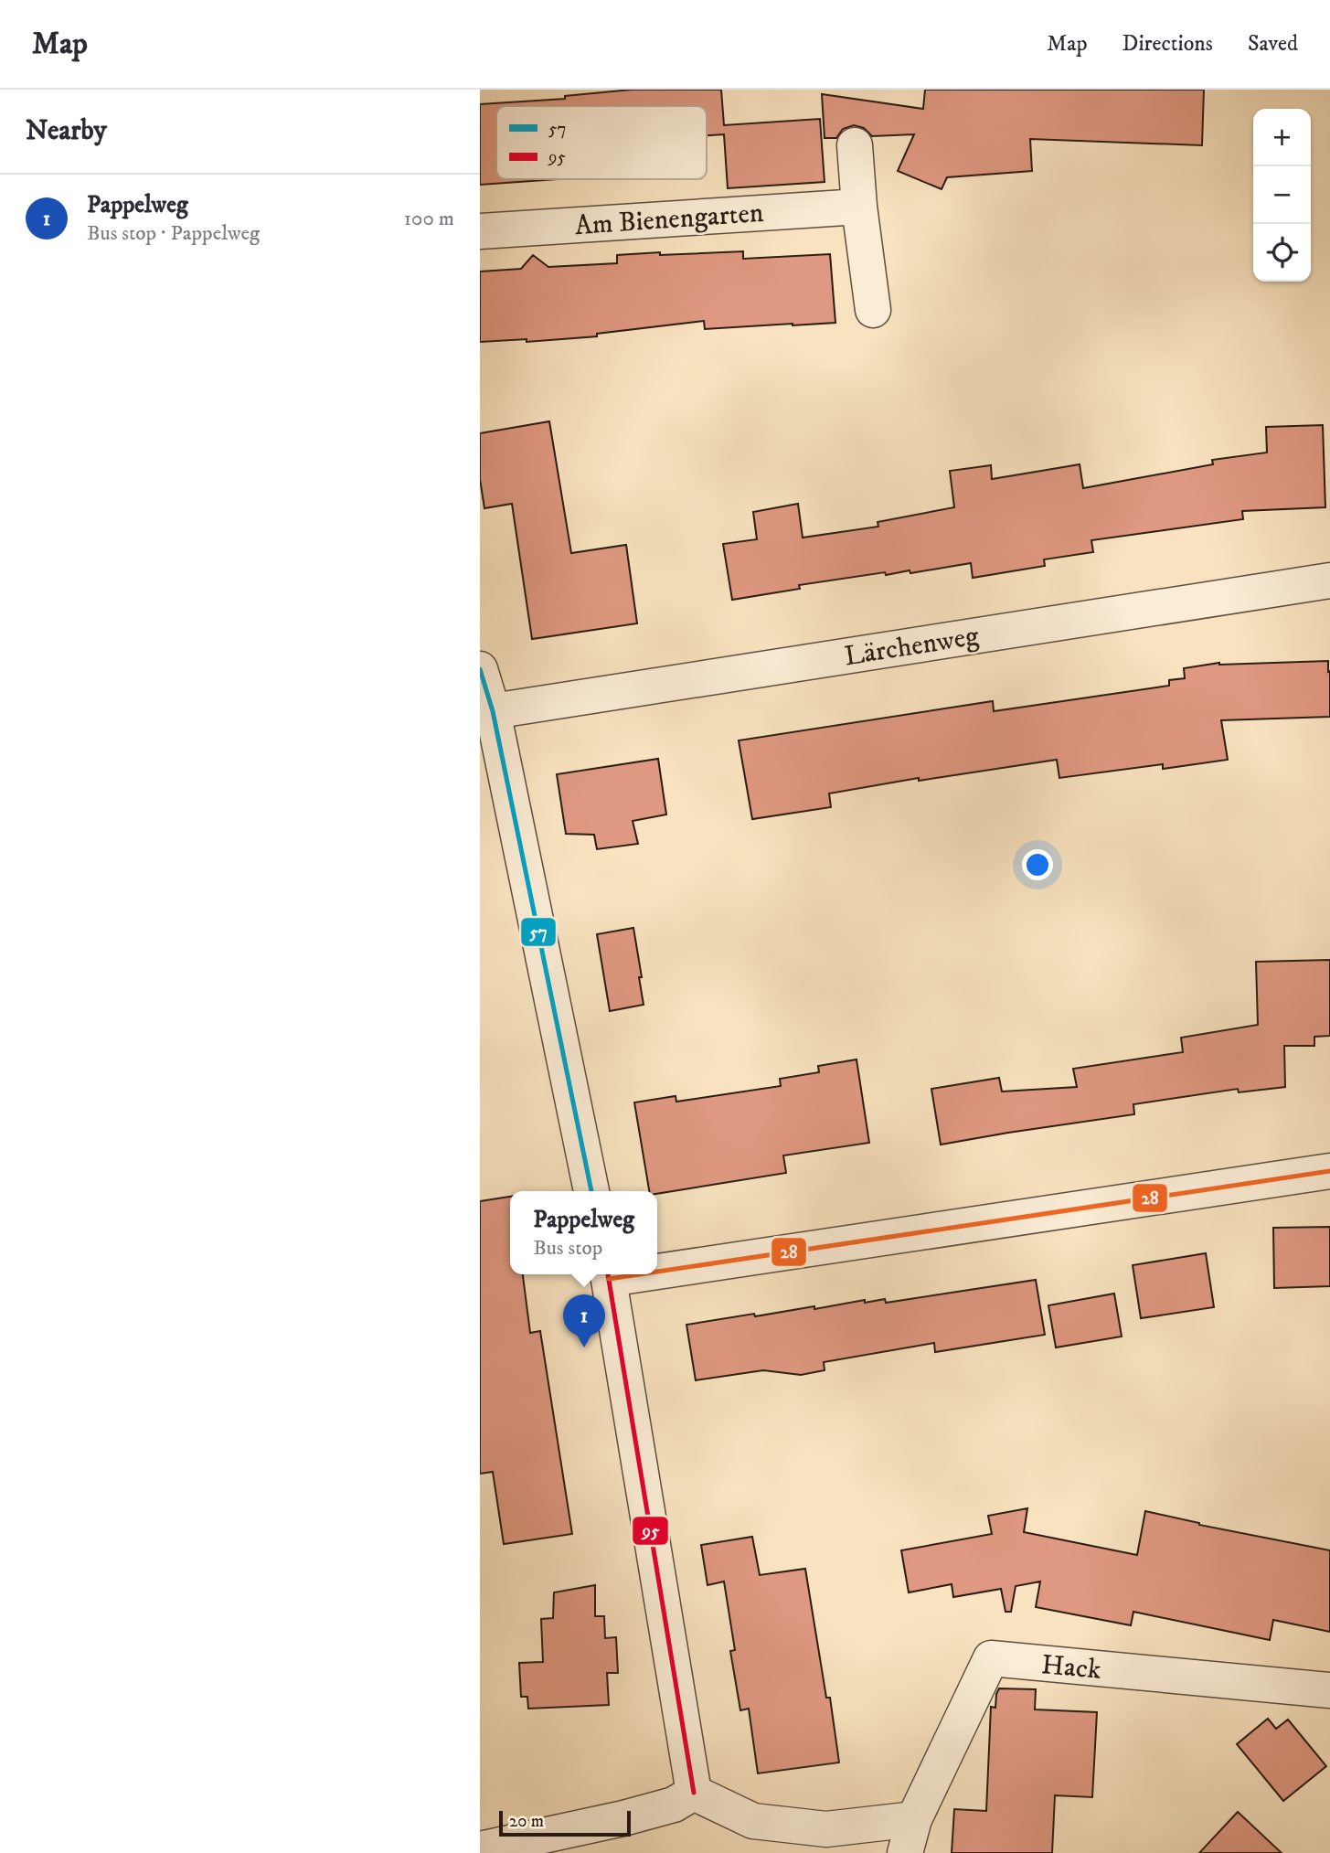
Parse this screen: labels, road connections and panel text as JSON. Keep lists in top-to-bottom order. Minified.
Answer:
{"streets":{"street":["Am Bienengarten","Lärchenweg","Hack"]},"lines":["transit line 57","transit line 28","transit line 95"],"legend":["57","95"],"scale_bar":"20 m","page":{"header":"Map","nav":["Map","Directions","Saved"],"heading":"Nearby","map_buttons":["+","−"],"list":[{"mark":"1","name":"Pappelweg","note":"Bus stop · Pappelweg","value":"100 m"}],"popup":["Pappelweg","Bus stop"],"pins":"1","scale":"20 m"}}
